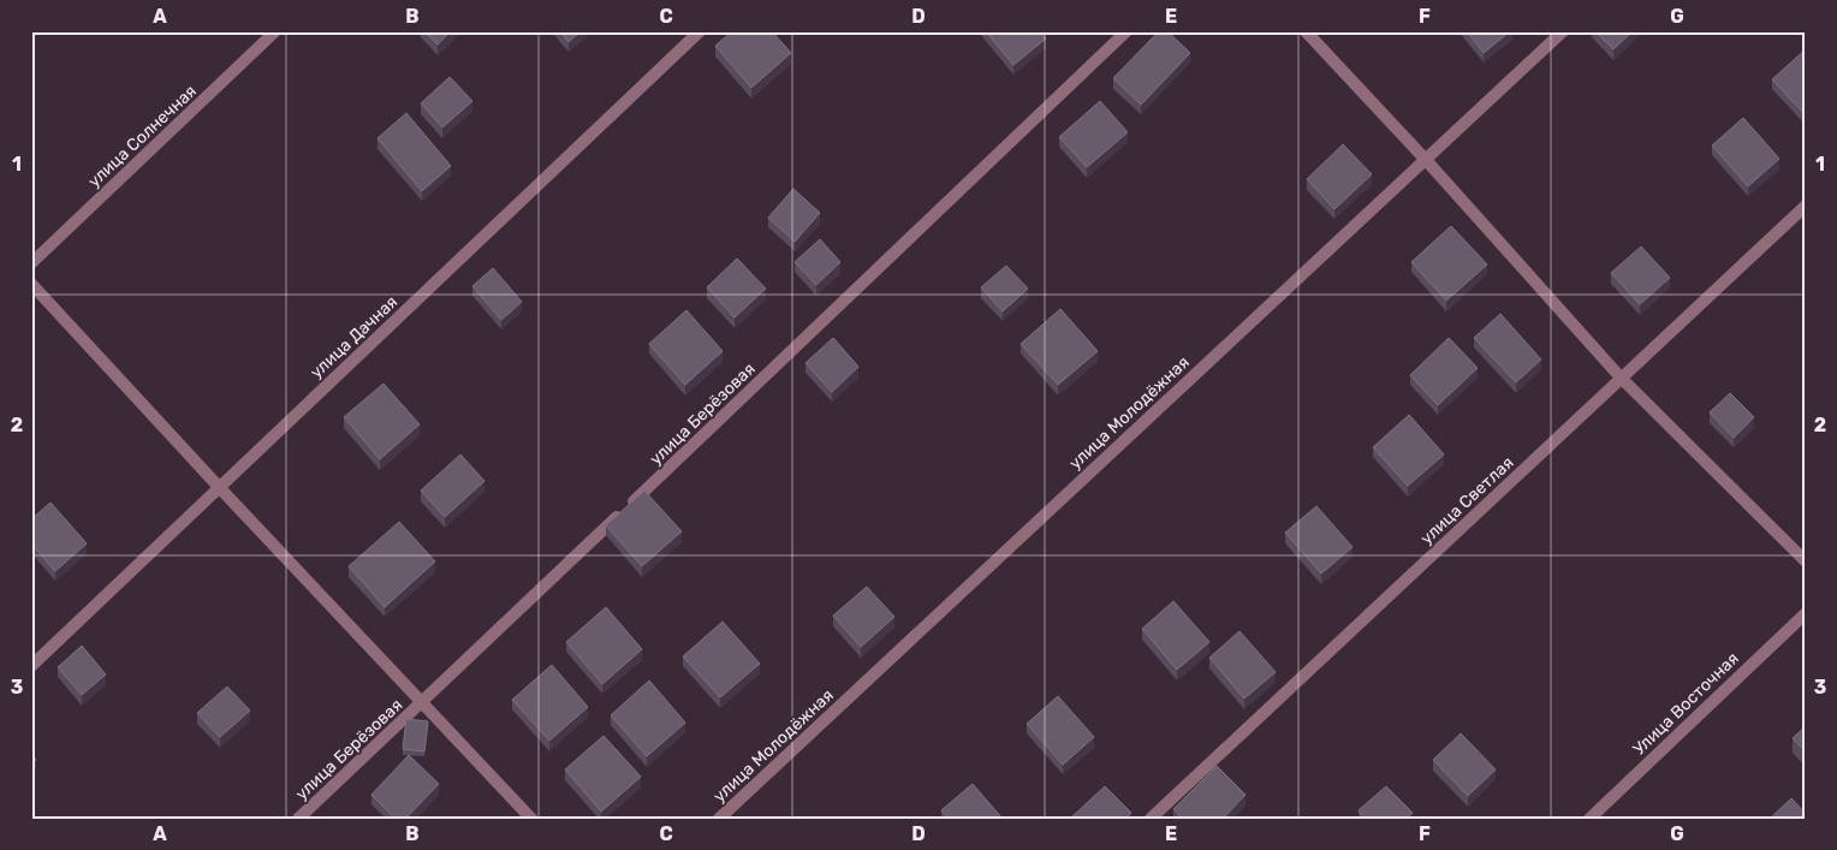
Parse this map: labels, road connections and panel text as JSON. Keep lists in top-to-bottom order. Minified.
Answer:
{"streets":{"street":["улица Солнечная","улица Дачная","улица Молодёжная","улица Берёзовая","улица Светлая","Улица Восточная"]},"grid":{"columns":["A","B","C","D","E","F","G"],"rows":["1","2","3"]}}
